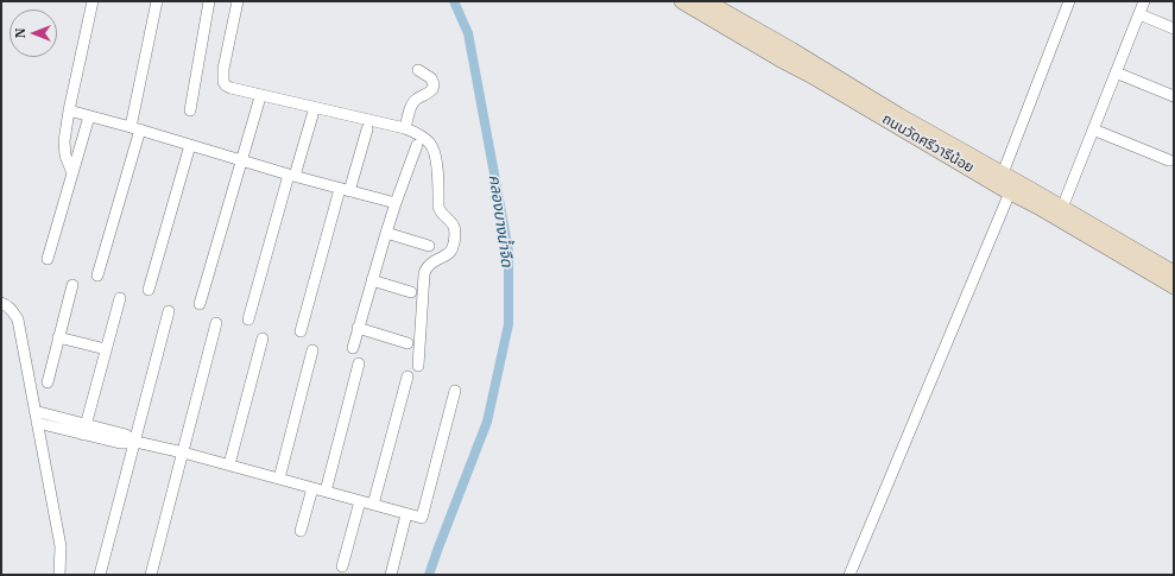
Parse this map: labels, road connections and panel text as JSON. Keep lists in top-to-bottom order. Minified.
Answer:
{"streets":{"main road":["ถนนวัดศรีวารีน้อย"]},"water":["คลองบางน้ำจืด"],"north":"left"}
